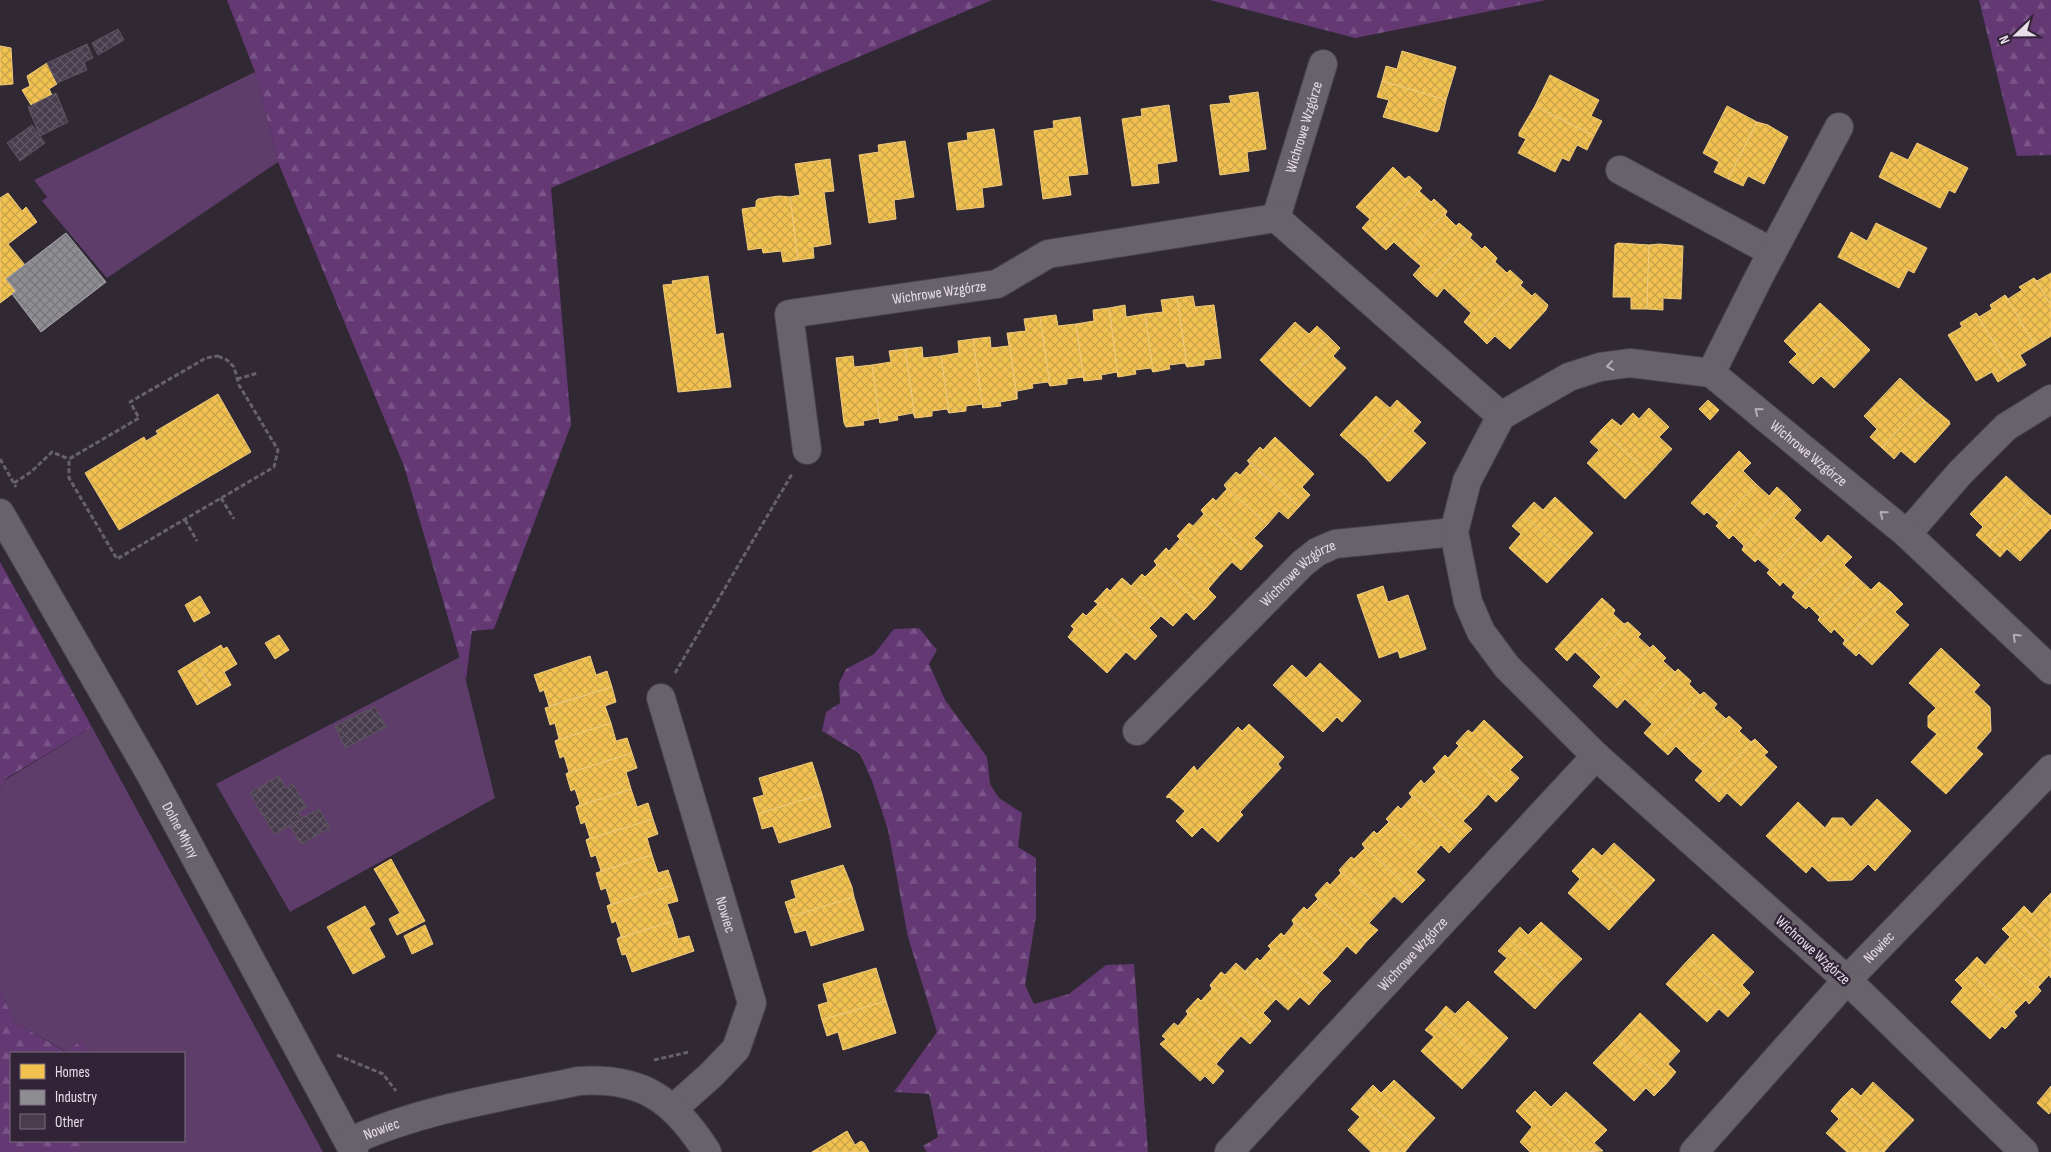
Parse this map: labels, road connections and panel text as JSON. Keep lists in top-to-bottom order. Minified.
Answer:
{"streets":{"street":["Wichrowe Wzgórze","Dolne Młyny","Nowiec"]},"crossings":[["Wichrowe Wzgórze","Nowiec"],["Dolne Młyny","Nowiec"]],"legend":["Homes","Industry","Other"],"north":"left"}
